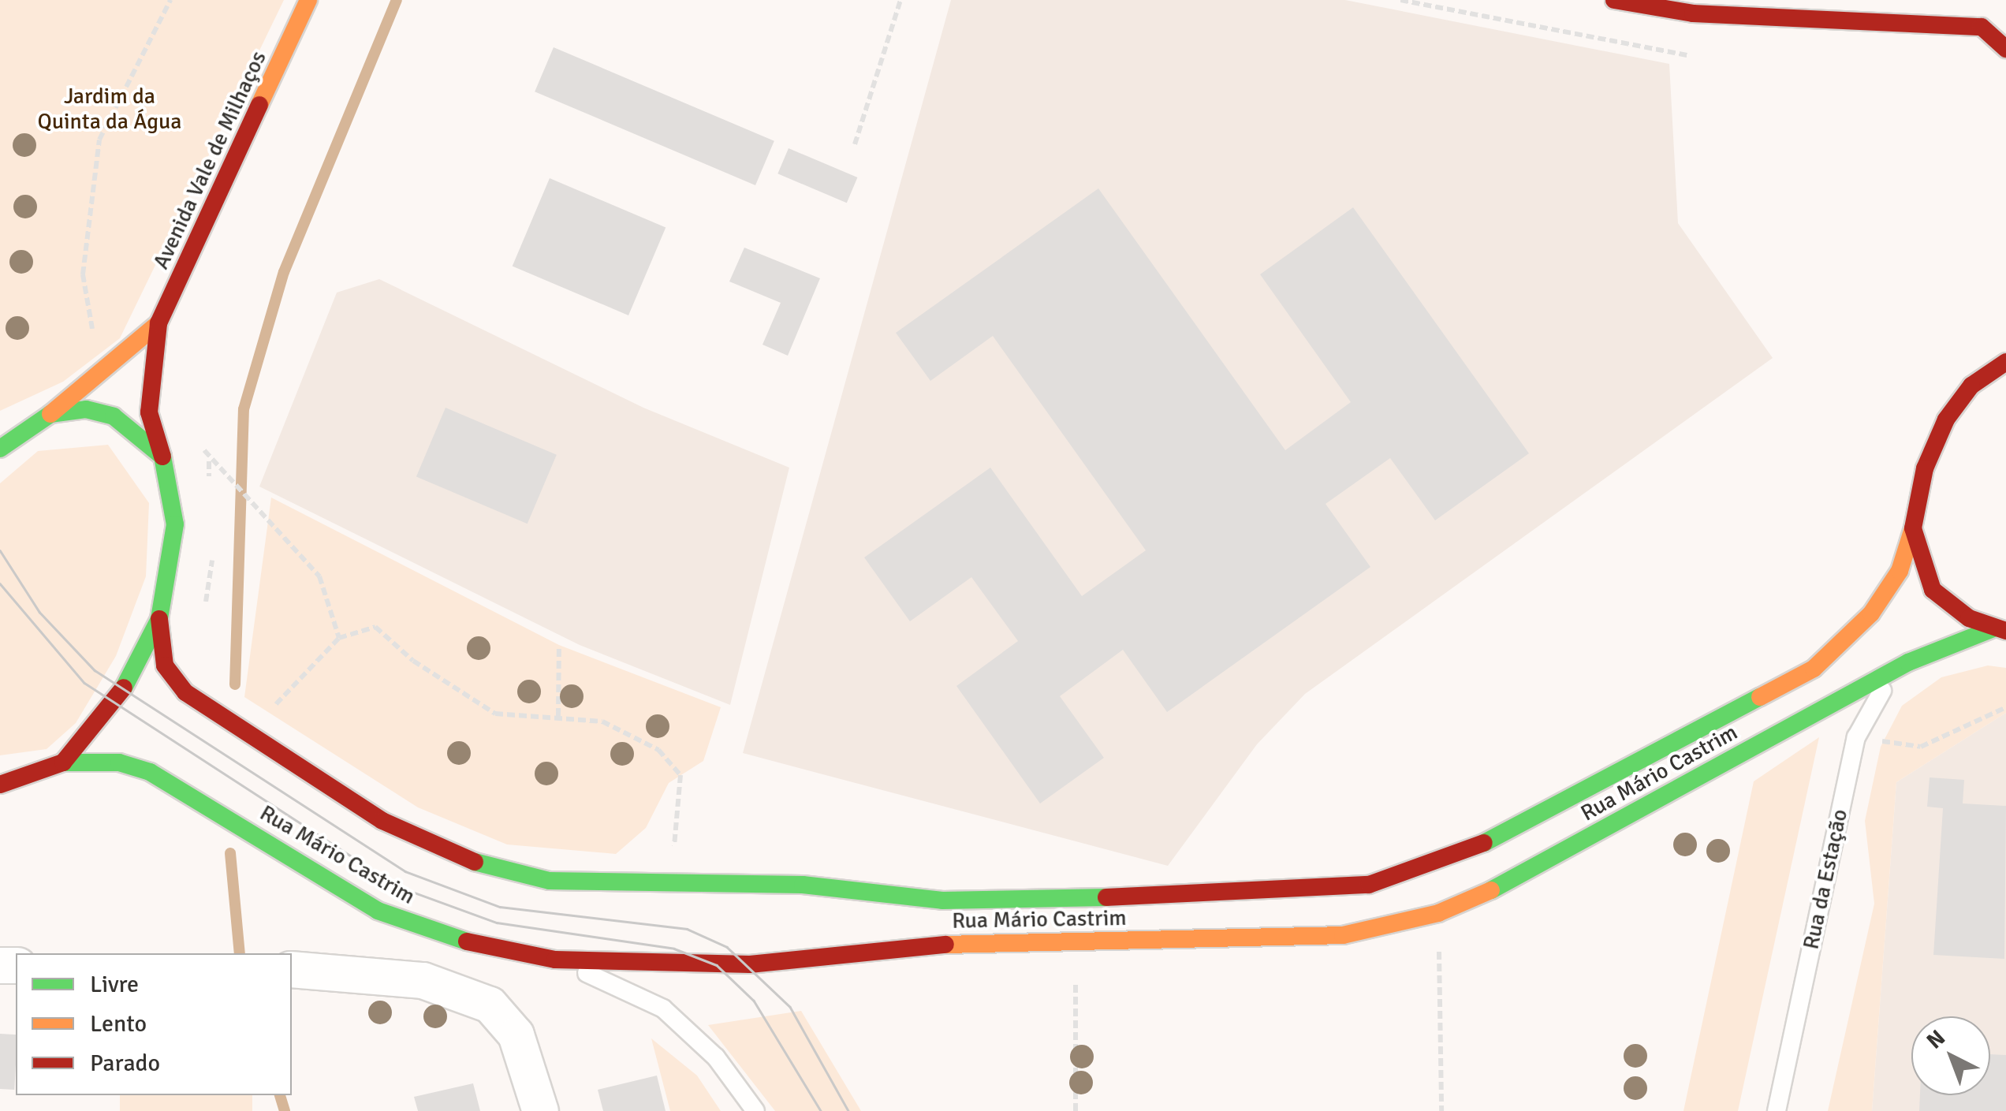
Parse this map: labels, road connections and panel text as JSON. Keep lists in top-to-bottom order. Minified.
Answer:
{"streets":{"street":["Avenida Vale de Milhaços","Rua Mário Castrim"],"lane":["Rua da Estação"]},"crossings":[["Avenida Vale de Milhaços","Rua Mário Castrim"],["Rua Mário Castrim","Rua da Estação"]],"parks":["Jardim da Quinta da Água"],"legend":["Livre","Lento","Parado"],"north":"top left"}
